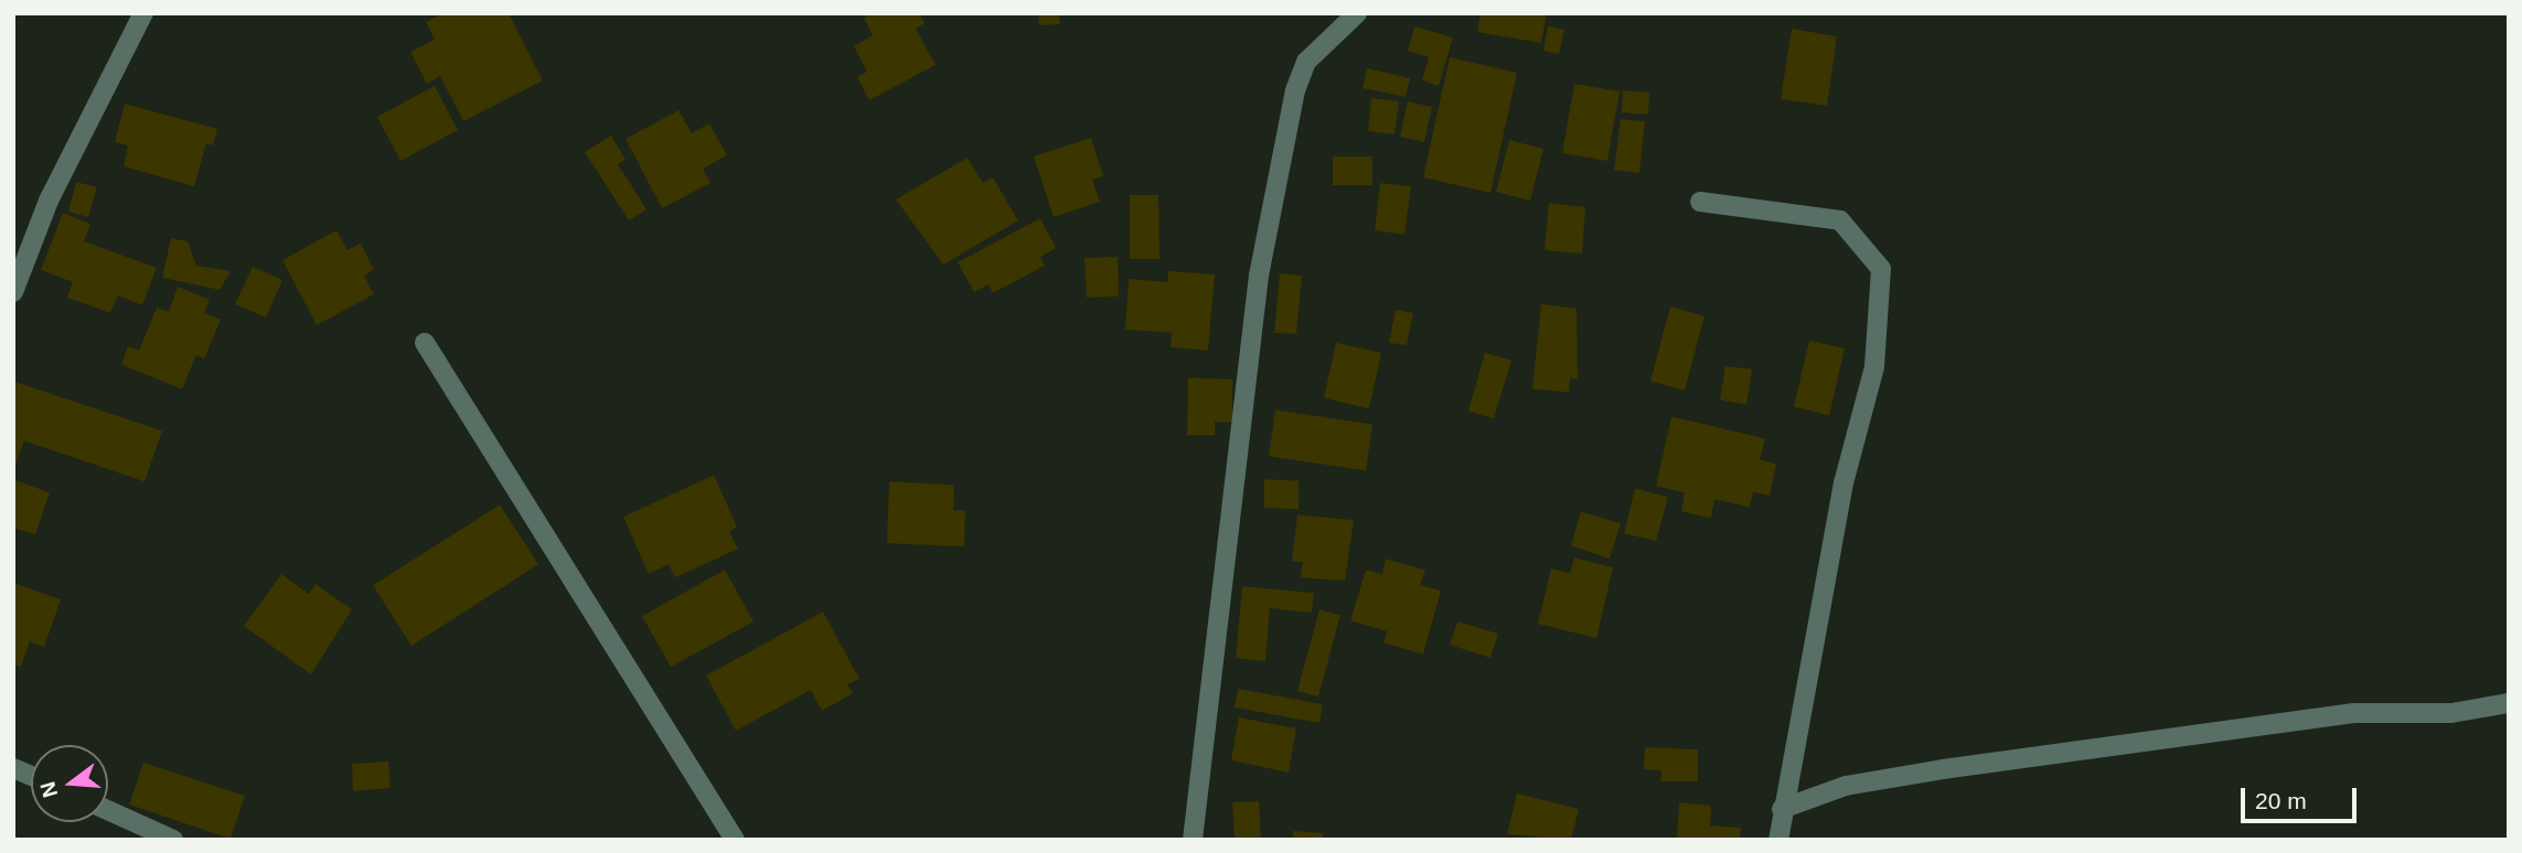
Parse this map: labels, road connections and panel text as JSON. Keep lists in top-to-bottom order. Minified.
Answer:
{"scale_bar":"20 m","north":"left"}
